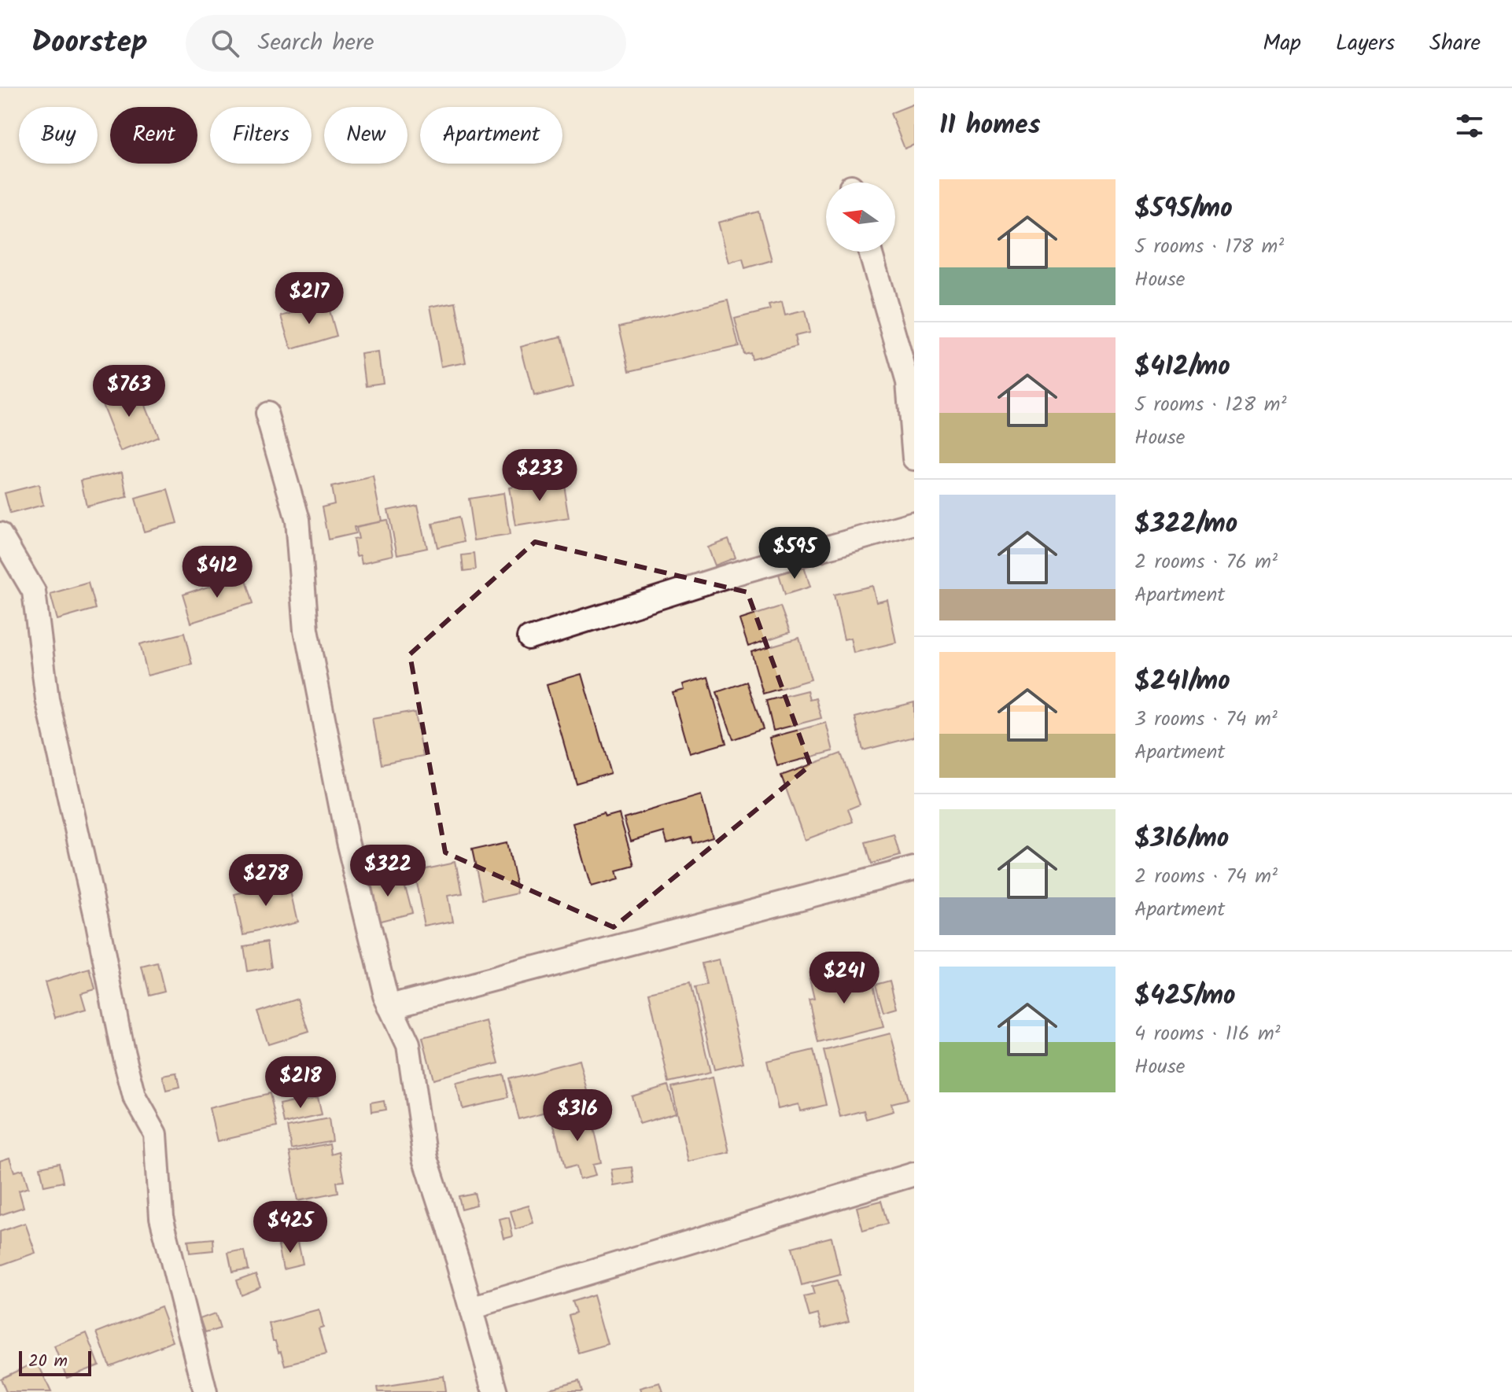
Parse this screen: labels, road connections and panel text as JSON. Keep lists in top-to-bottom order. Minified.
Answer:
{"scale_bar":"20 m","north":"left","page":{"header":"Doorstep","search":"Search here","nav":["Map","Layers","Share"],"heading":"11 homes","chip":["Buy","Rent","Filters","New","Apartment"],"list":[{"name":"$595/mo","note":"5 rooms · 178 m² · House"},{"name":"$412/mo","note":"5 rooms · 128 m² · House"},{"name":"$322/mo","note":"2 rooms · 76 m² · Apartment"},{"name":"$241/mo","note":"3 rooms · 74 m² · Apartment"},{"name":"$316/mo","note":"2 rooms · 74 m² · Apartment"},{"name":"$425/mo","note":"4 rooms · 116 m² · House"}],"price":["$217","$763","$233","$595","$412","$322","$278","$241","$218","$316","$425"],"scale":"20 m"}}
